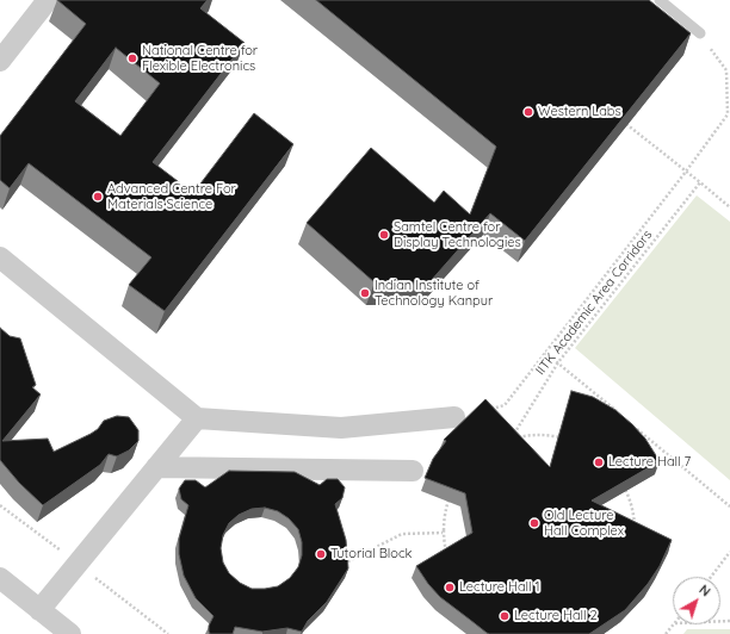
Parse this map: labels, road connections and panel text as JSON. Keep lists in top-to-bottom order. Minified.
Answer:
{"streets":{"path":["IITK Academic Area Corridors"]},"places":["National Centre for Flexible Electronics","Western Labs","Advanced Centre For Materials Science","Samtel Centre for Display Technologies","Indian Institute of Technology Kanpur","Lecture Hall 7","Old Lecture Hall Complex","Tutorial Block","Lecture Hall 1","Lecture Hall 2"],"north":"top right"}
